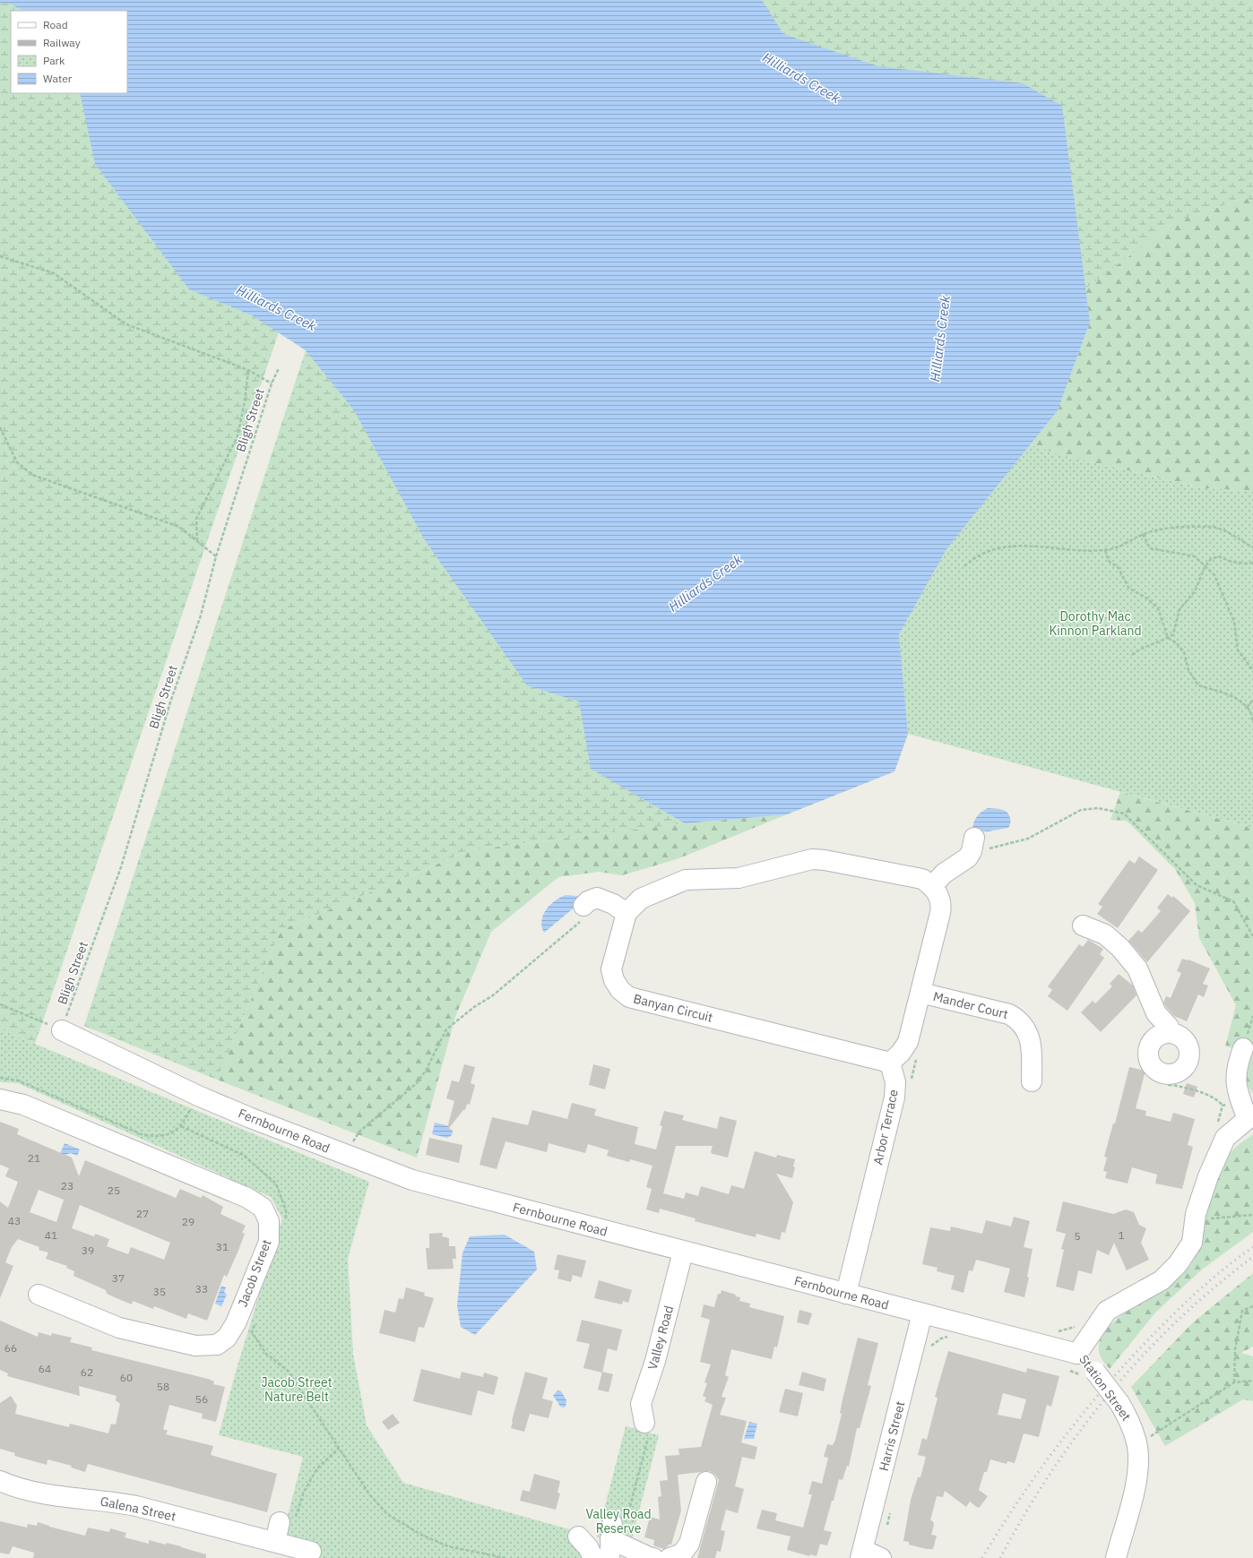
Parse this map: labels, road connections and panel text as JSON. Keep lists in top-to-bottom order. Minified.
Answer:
{"streets":{"street":["Mander Court","Banyan Circuit","Arbor Terrace","Fernbourne Road","Jacob Street","Valley Road","Station Street","Harris Street","Galena Street"],"path":["Bligh Street"]},"crossings":[["Bligh Street","Fernbourne Road"],["Banyan Circuit","Arbor Terrace"],["Arbor Terrace","Fernbourne Road"],["Fernbourne Road","Valley Road"],["Fernbourne Road","Station Street"],["Fernbourne Road","Harris Street"]],"water":["Hilliards Creek"],"parks":["Dorothy Mac Kinnon Parkland","Jacob Street Nature Belt","Valley Road Reserve"],"house_numbers":["21","23","25","27","43","29","41","1","5","31","39","37","33","35","66","64","62","60","58","56"],"legend":["Road","Railway","Park","Water"]}
